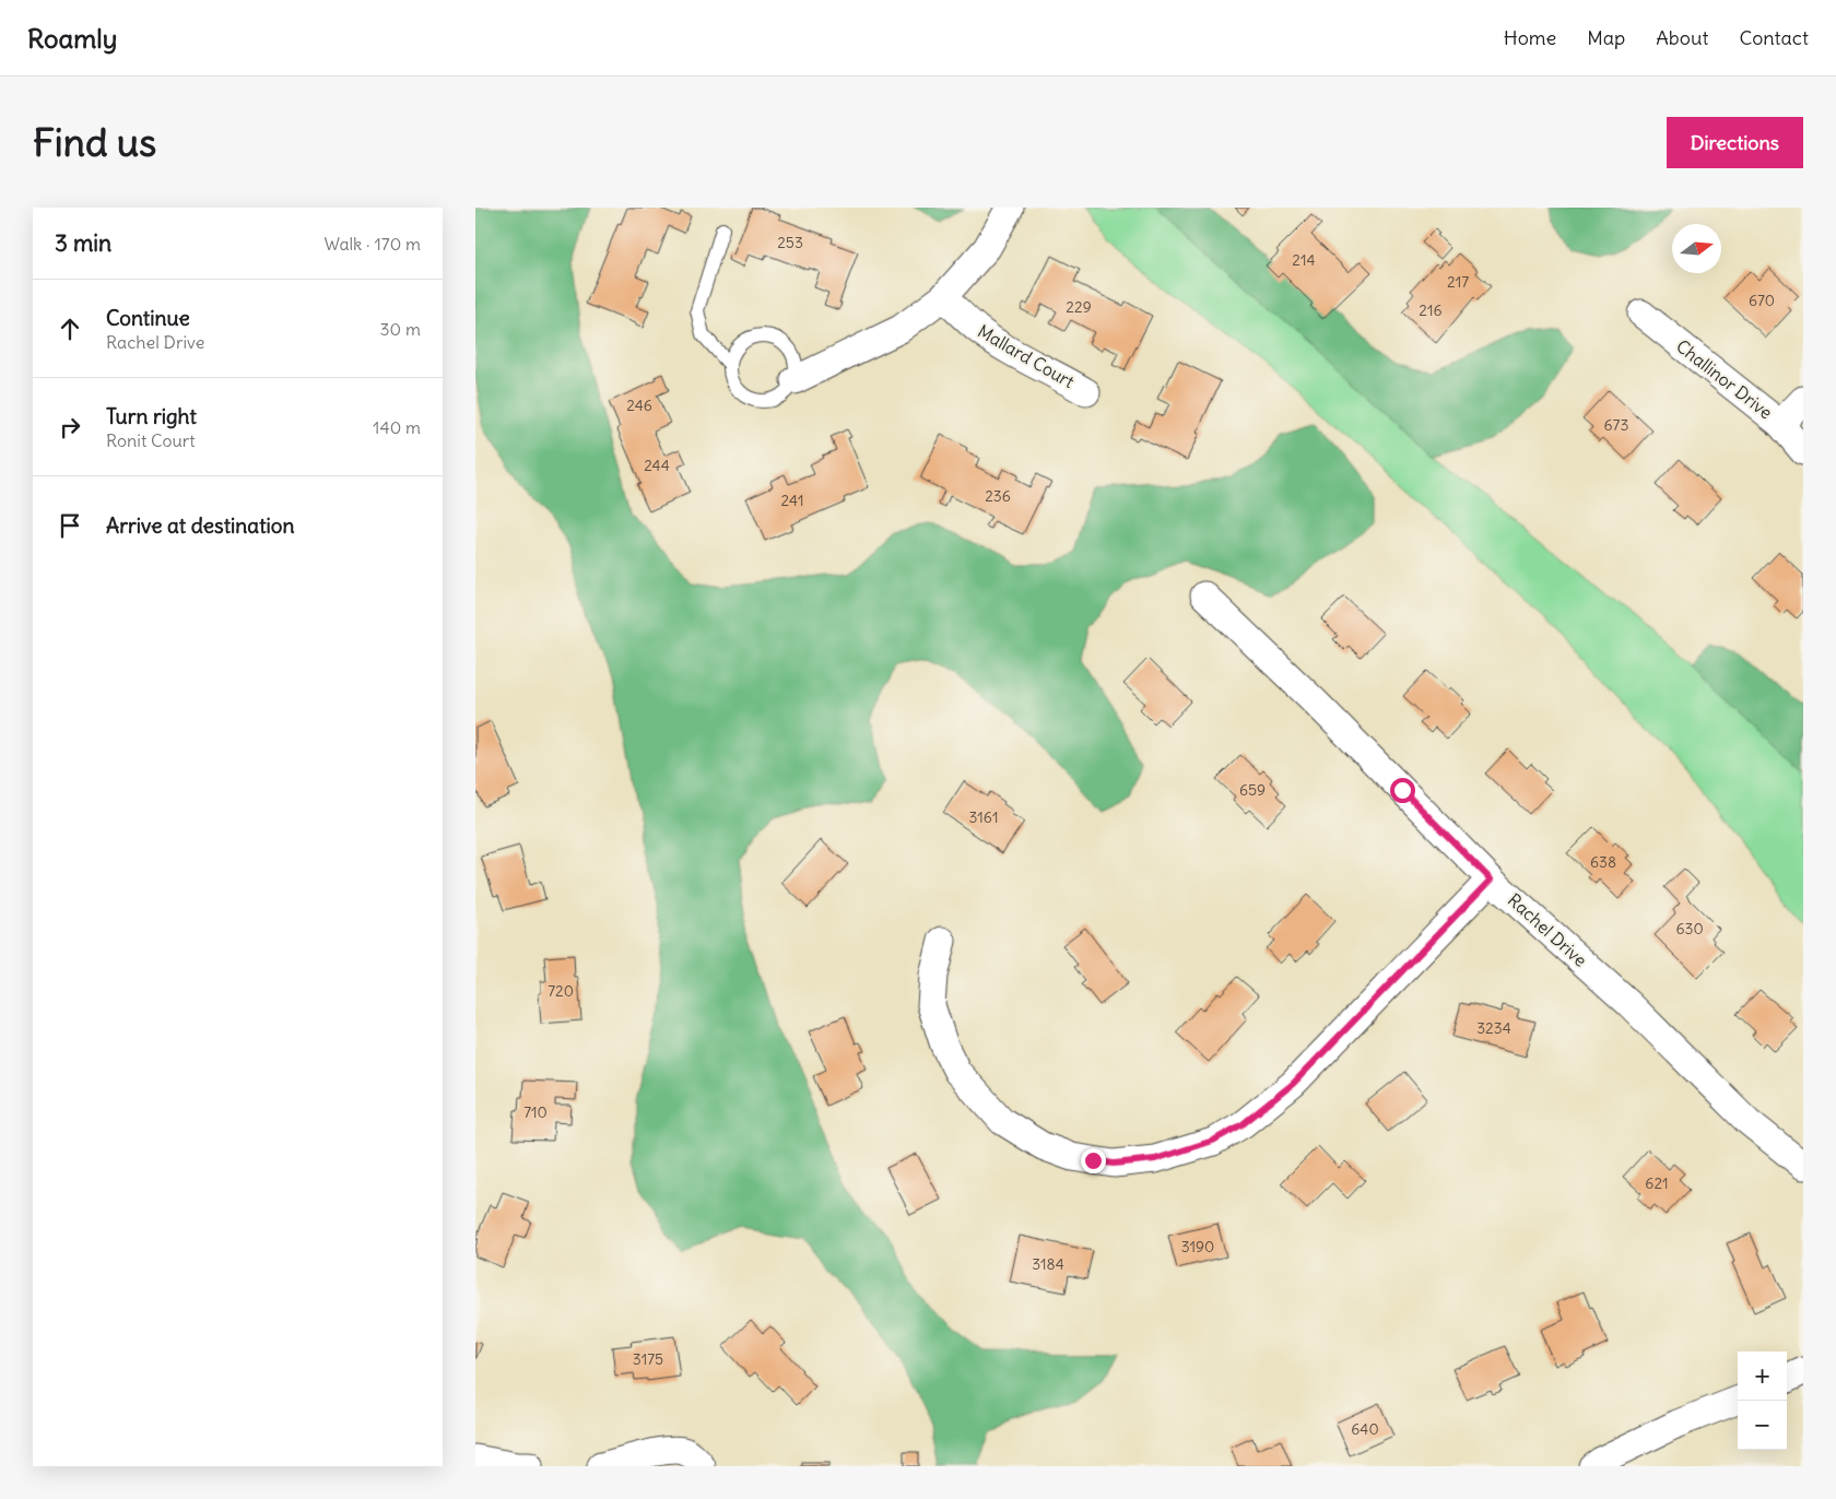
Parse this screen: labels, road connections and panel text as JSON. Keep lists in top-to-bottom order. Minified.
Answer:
{"streets":{"street":["Mallard Court","Challinor Drive","Rachel Drive"]},"house_numbers":["253","214","217","670","229","216","246","673","244","236","241","659","3161","638","630","720","3234","710","621","3190","3184","3175","640"],"north":"right","page":{"header":"Roamly","nav":["Home","Map","About","Contact"],"buttons":"Directions","title":"Find us","heading":["3 min","Walk · 170 m"],"list":[["Continue","Rachel Drive","30 m"],["Turn right","Ronit Court","140 m"],"Arrive at destination"],"map_buttons":["+","−"]}}
